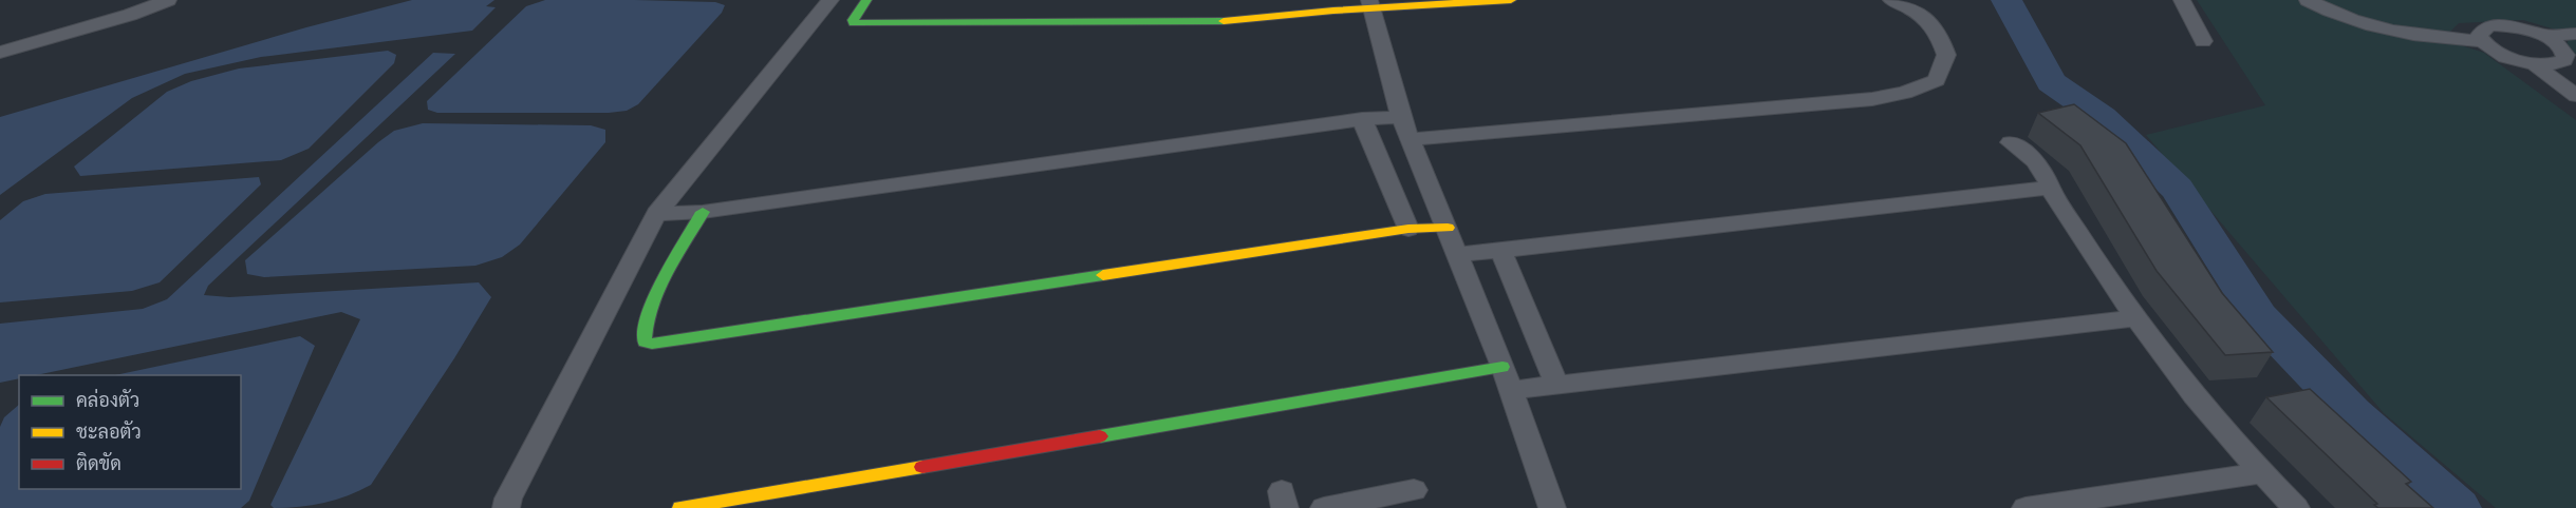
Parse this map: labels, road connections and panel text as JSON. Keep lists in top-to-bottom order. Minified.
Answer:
{"legend":["คล่องตัว","ชะลอตัว","ติดขัด"]}
